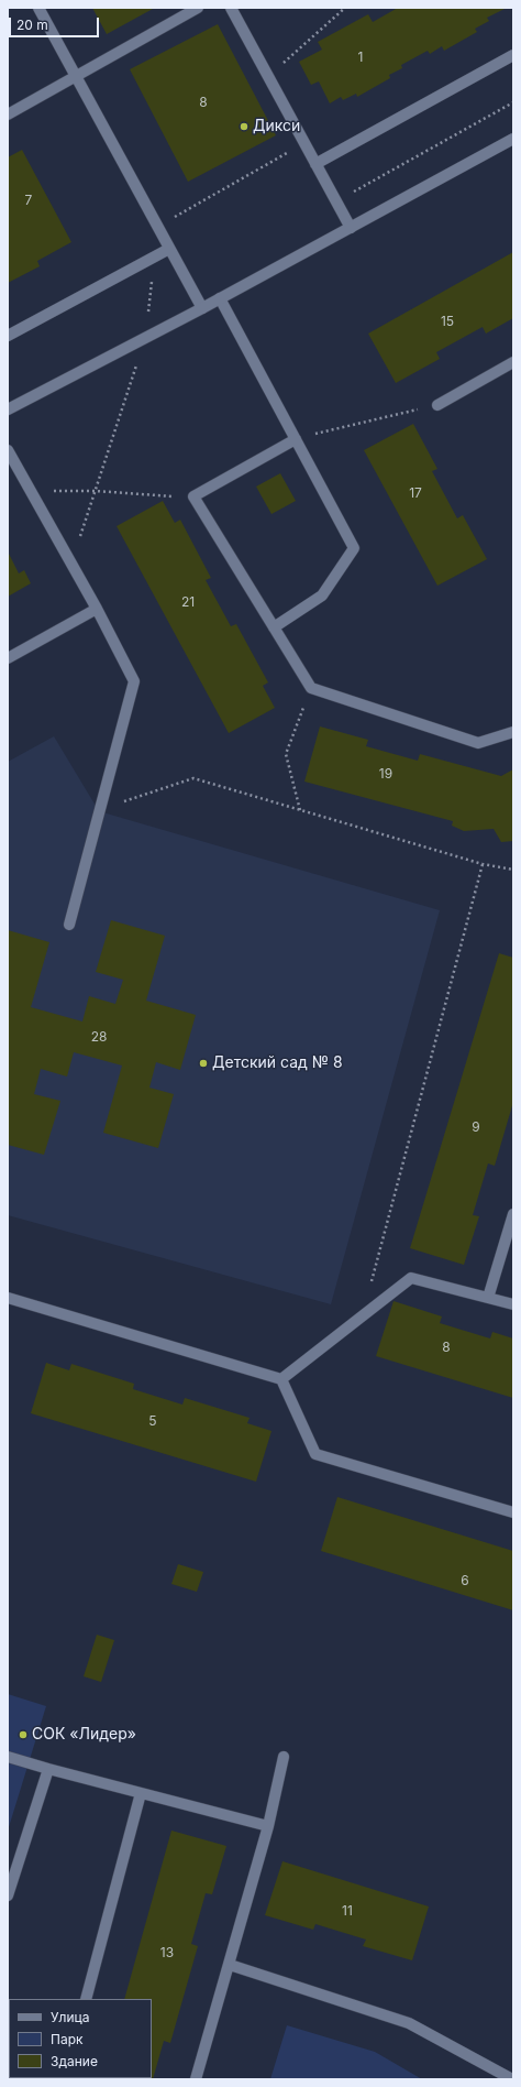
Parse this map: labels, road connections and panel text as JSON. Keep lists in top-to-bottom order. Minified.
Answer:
{"places":["Дикси","Детский сад № 8","СОК «Лидер»"],"house_numbers":["1","8","7","15","17","21","19","28","9","8","5","6","11","13"],"legend":["Улица","Парк","Здание"],"scale_bar":"20 m"}
